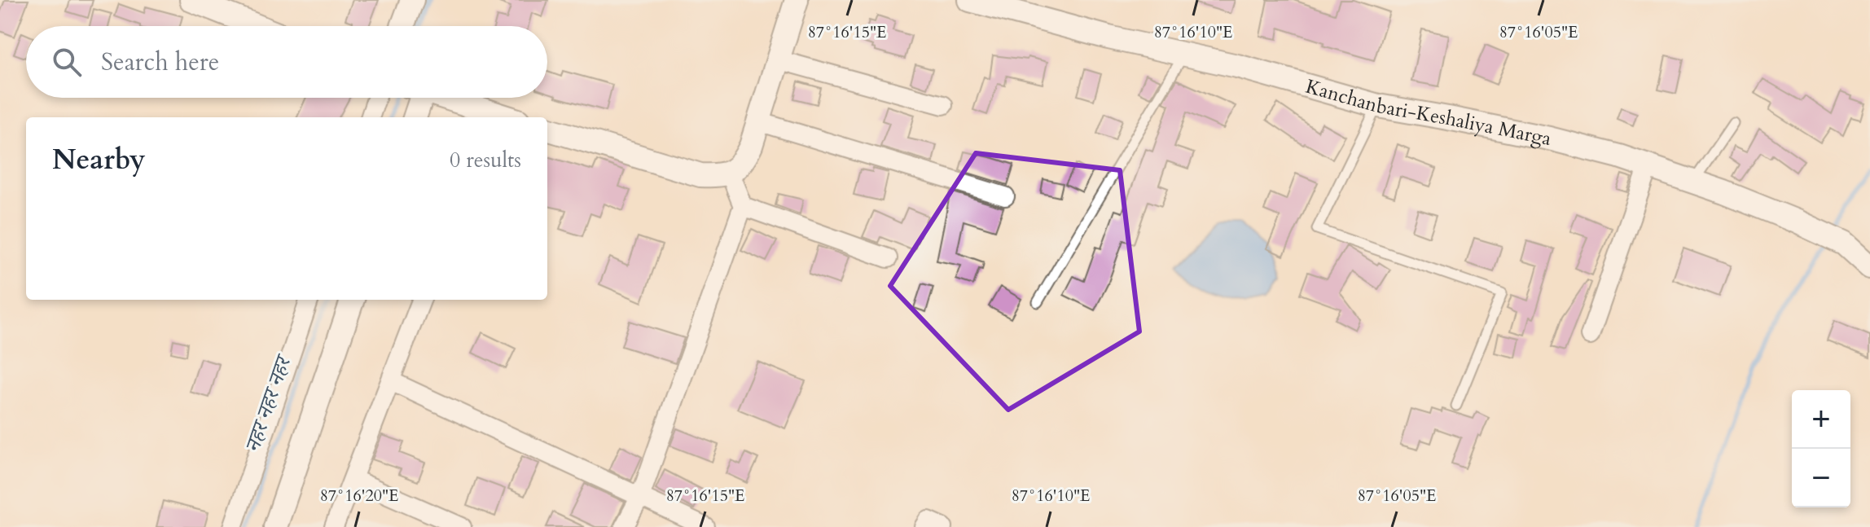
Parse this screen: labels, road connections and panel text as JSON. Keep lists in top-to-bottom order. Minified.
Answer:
{"streets":{"street":["Kanchanbari-Keshaliya Marga"]},"water":["नहर नहर नहर"],"page":{"search":"Search here","heading":["Nearby","0 results"],"map_buttons":["+","−"]},"coordinates":["87°16'15\"E","87°16'10\"E","87°16'05\"E","87°16'20\"E"]}
